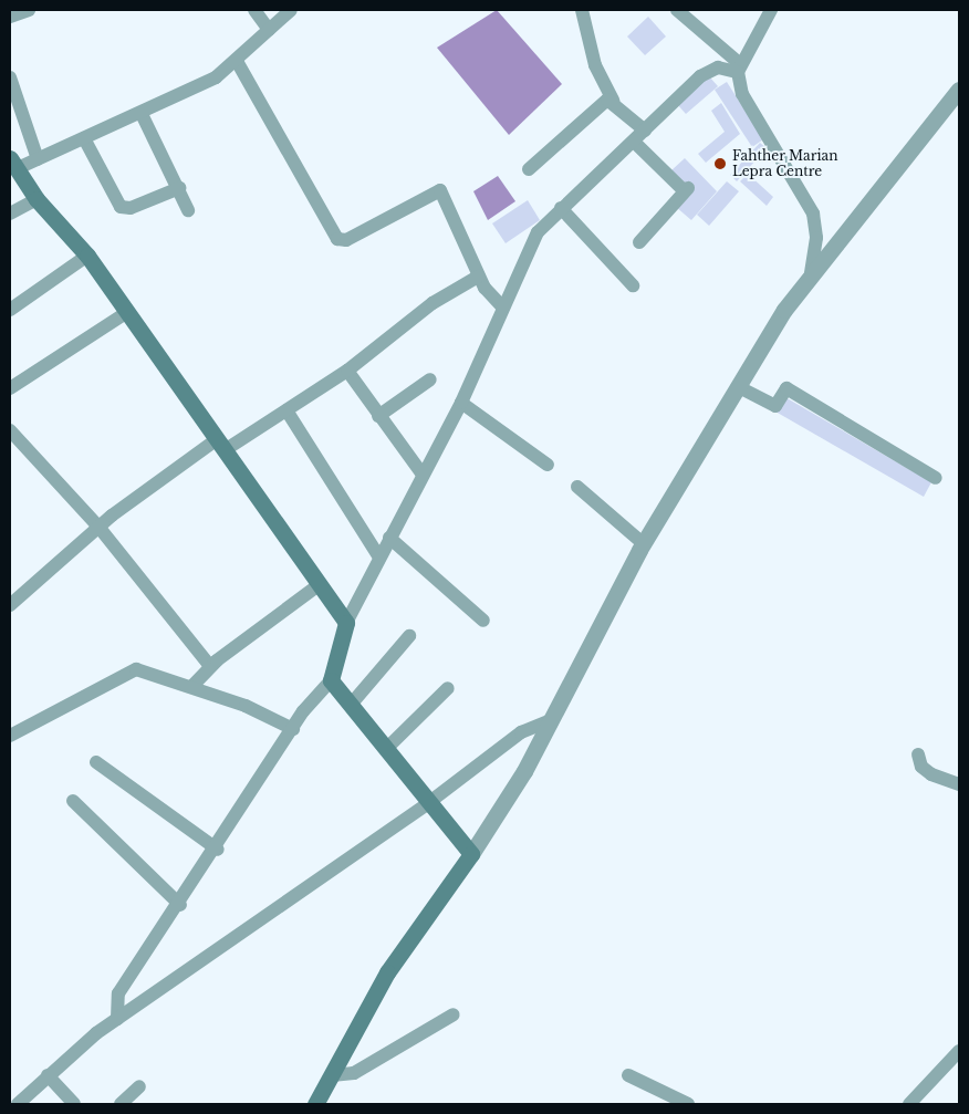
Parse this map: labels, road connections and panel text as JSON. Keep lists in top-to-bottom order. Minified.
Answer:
{"places":["Fahther Marian Lepra Centre"]}
